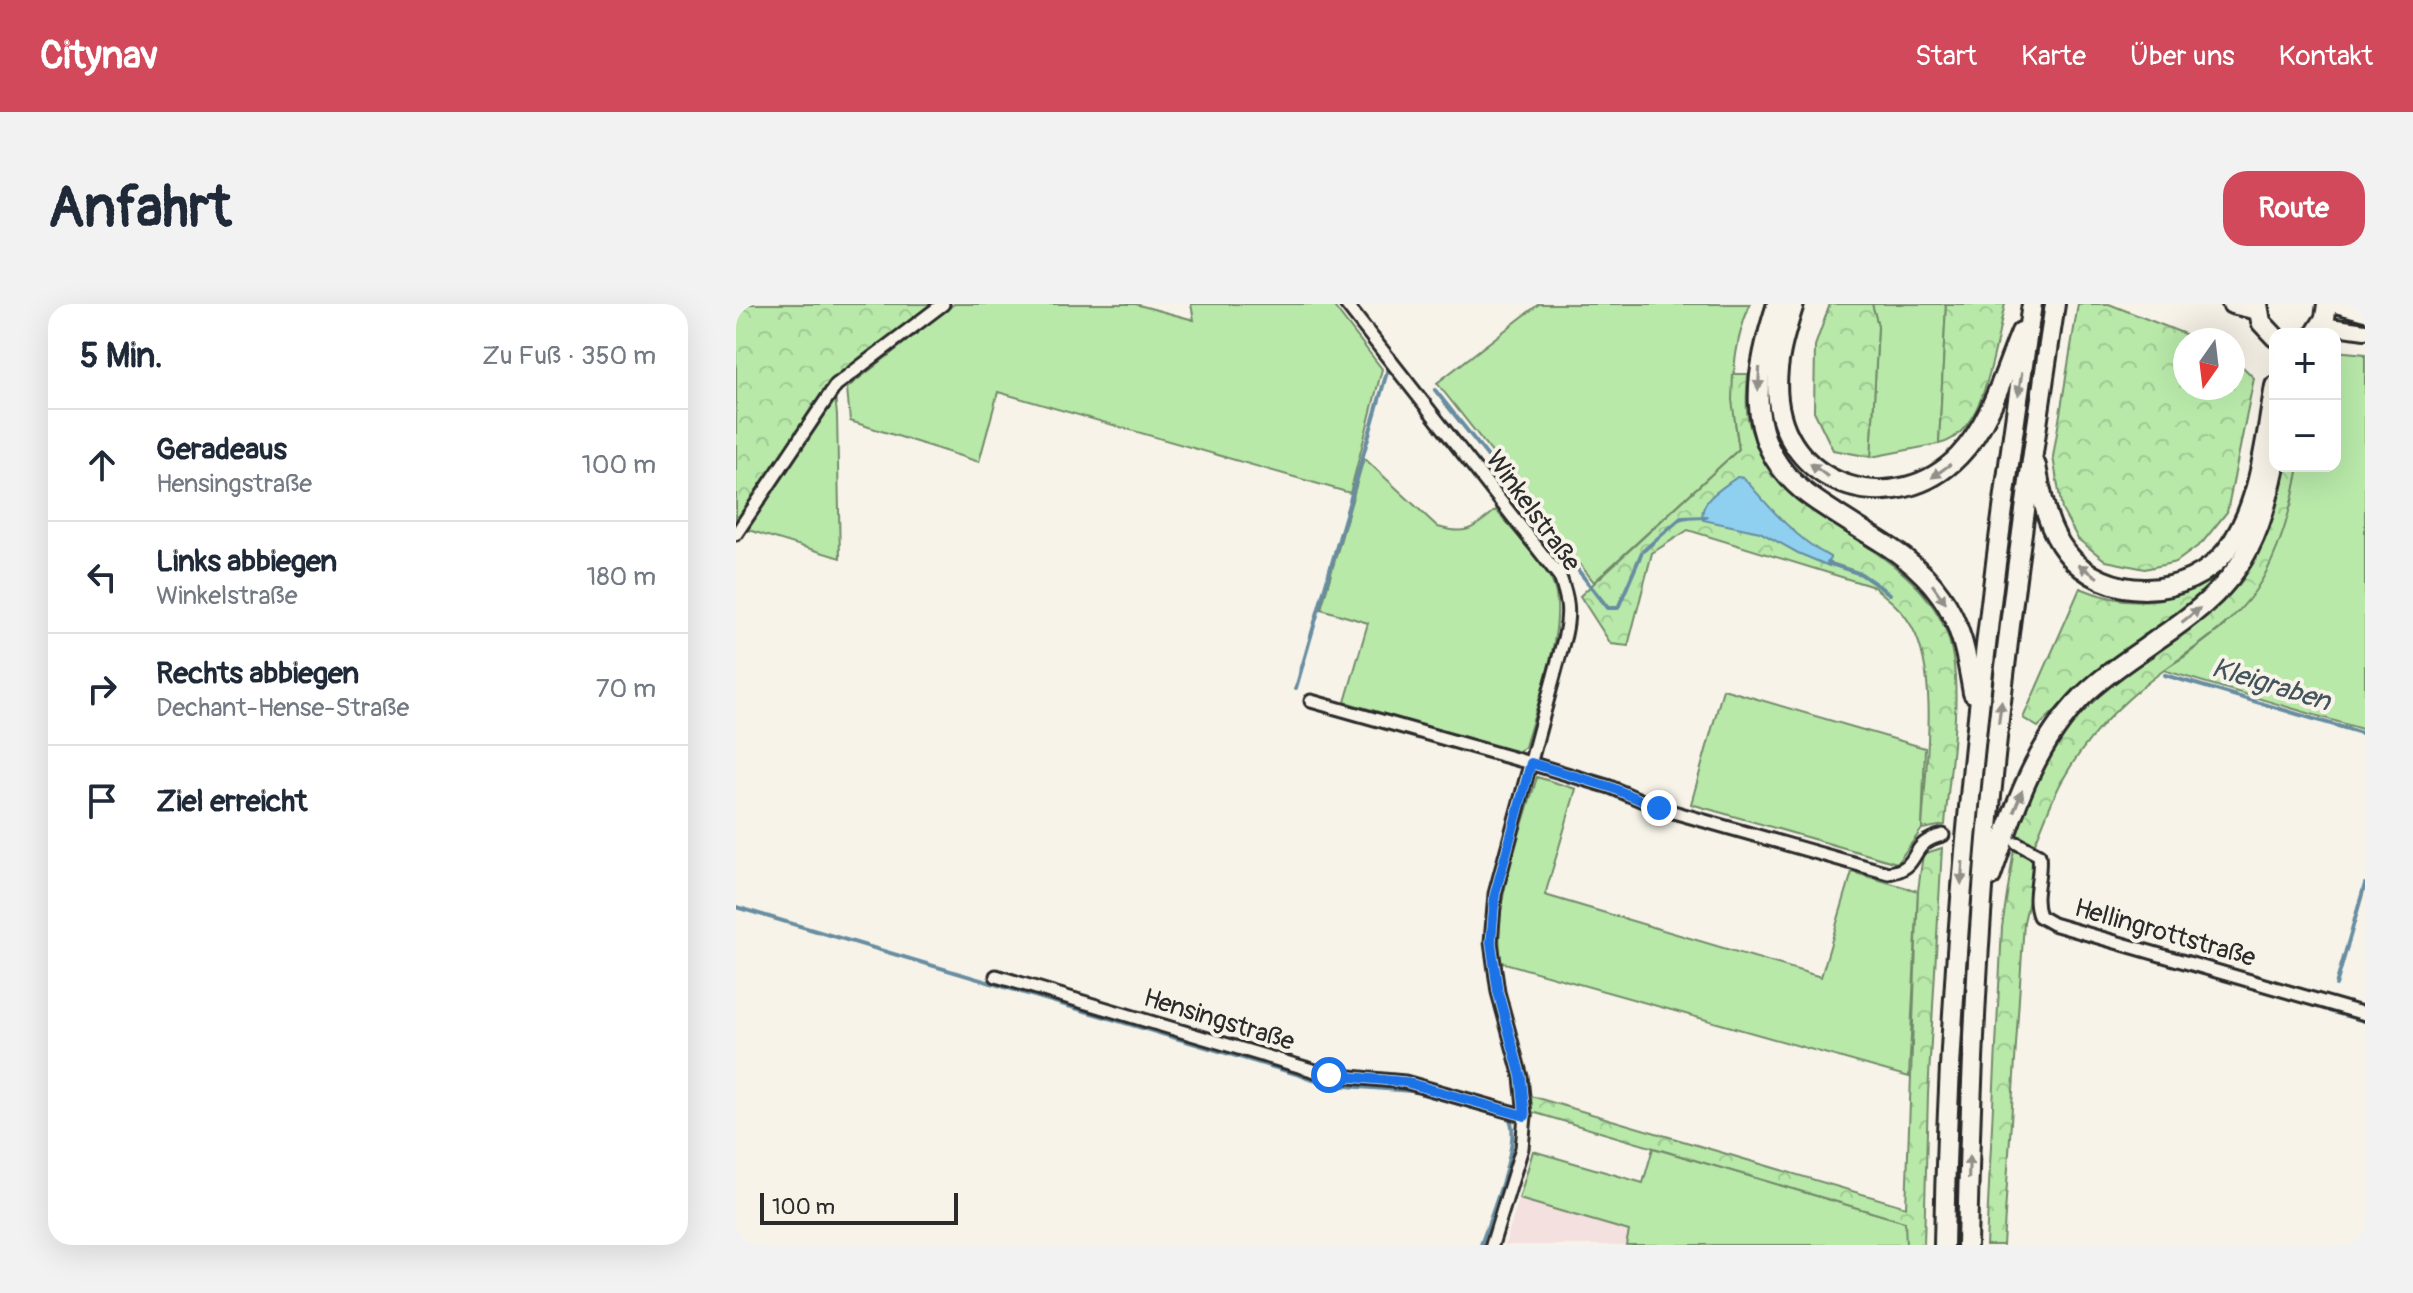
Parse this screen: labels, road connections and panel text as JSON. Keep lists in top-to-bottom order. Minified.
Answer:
{"streets":{"street":["Winkelstraße","Hellingrottstraße","Hensingstraße"]},"crossings":[["Winkelstraße","Hensingstraße"]],"water":["Kleigraben"],"scale_bar":"100 m","north":"bottom","page":{"header":"Citynav","nav":["Start","Karte","Über uns","Kontakt"],"buttons":"Route","title":"Anfahrt","heading":["5 Min.","Zu Fuß · 350 m"],"map_buttons":["+","−"],"list":[["Geradeaus","Hensingstraße","100 m"],["Links abbiegen","Winkelstraße","180 m"],["Rechts abbiegen","Dechant-Hense-Straße","70 m"],"Ziel erreicht"],"scale":"100 m"}}
